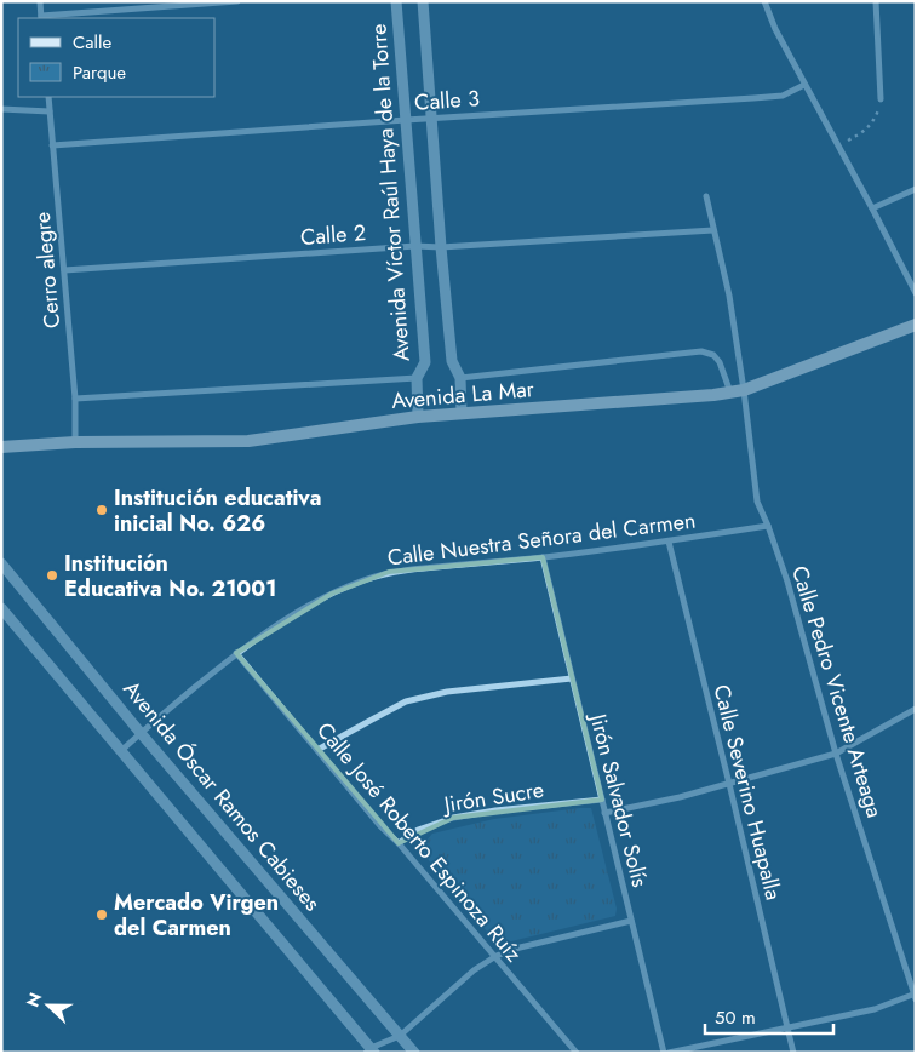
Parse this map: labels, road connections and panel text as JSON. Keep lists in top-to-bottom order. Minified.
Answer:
{"streets":{"main road":["Avenida La Mar"],"street":["Calle 3","Avenida Víctor Raúl Haya de la Torre","Calle 2","Cerro alegre","Calle Nuestra Señora del Carmen","Calle Pedro Vicente Arteaga","Calle Severino Huapalla","Avenida Óscar Ramos Cabieses","Jirón Sucre","Jirón Salvador Solís","Calle José Roberto Espinoza Ruíz"]},"crossings":[["Calle 3","Avenida Víctor Raúl Haya de la Torre"],["Calle 3","Cerro alegre"],["Avenida Víctor Raúl Haya de la Torre","Calle 2"],["Avenida Víctor Raúl Haya de la Torre","Avenida La Mar"],["Calle 2","Cerro alegre"],["Calle 2","Calle Pedro Vicente Arteaga"],["Cerro alegre","Avenida La Mar"],["Avenida La Mar","Calle Pedro Vicente Arteaga"],["Calle Nuestra Señora del Carmen","Calle Pedro Vicente Arteaga"],["Calle Nuestra Señora del Carmen","Calle Severino Huapalla"],["Calle Nuestra Señora del Carmen","Avenida Óscar Ramos Cabieses"],["Calle Nuestra Señora del Carmen","Jirón Salvador Solís"],["Calle Nuestra Señora del Carmen","Calle José Roberto Espinoza Ruíz"],["Jirón Sucre","Jirón Salvador Solís"],["Jirón Sucre","Calle José Roberto Espinoza Ruíz"]],"places":["Institución educativa inicial No. 626","Institución Educativa No. 21001","Mercado Virgen del Carmen"],"legend":["Calle","Parque"],"scale_bar":"50 m","north":"left"}
